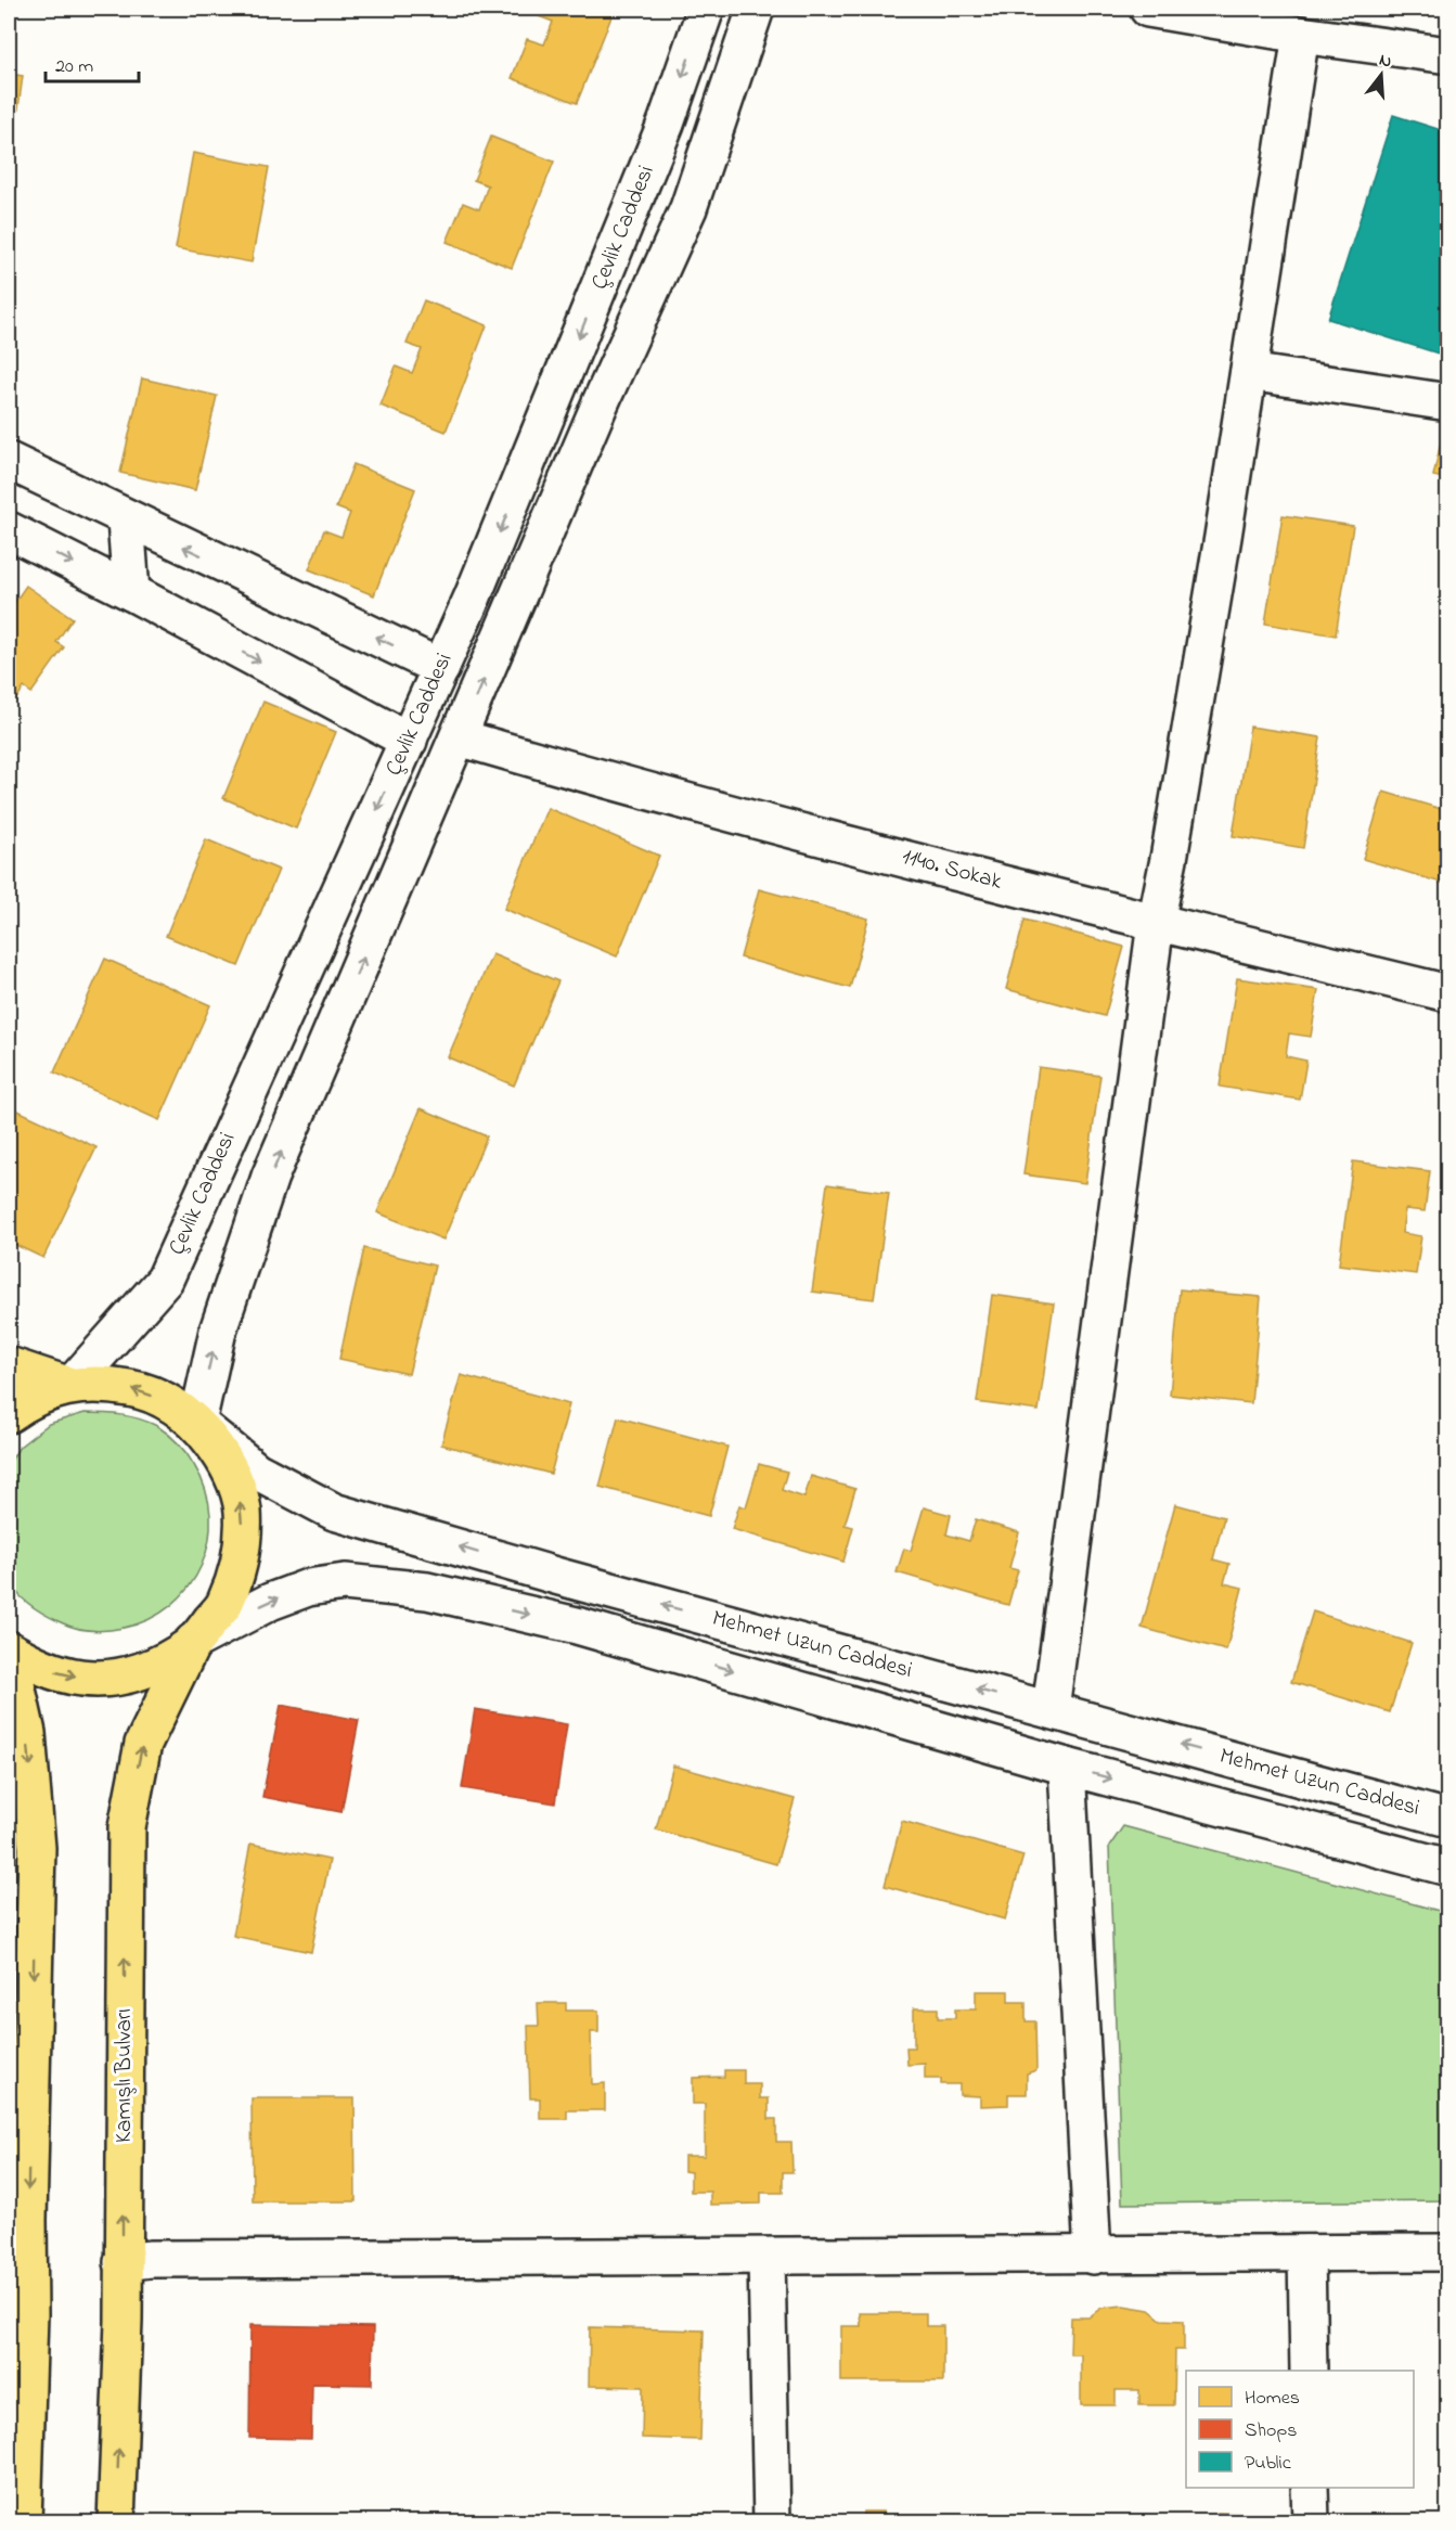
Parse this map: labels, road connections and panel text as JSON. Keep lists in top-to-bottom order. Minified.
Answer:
{"streets":{"highway":["Kamışlı Bulvarı"],"street":["Çevlik Caddesi","1140. Sokak","Mehmet Uzun Caddesi"]},"crossings":[["Çevlik Caddesi","1140. Sokak"],["Çevlik Caddesi","Mehmet Uzun Caddesi"]],"legend":["Homes","Shops","Public"],"scale_bar":"20 m","north":"top"}
